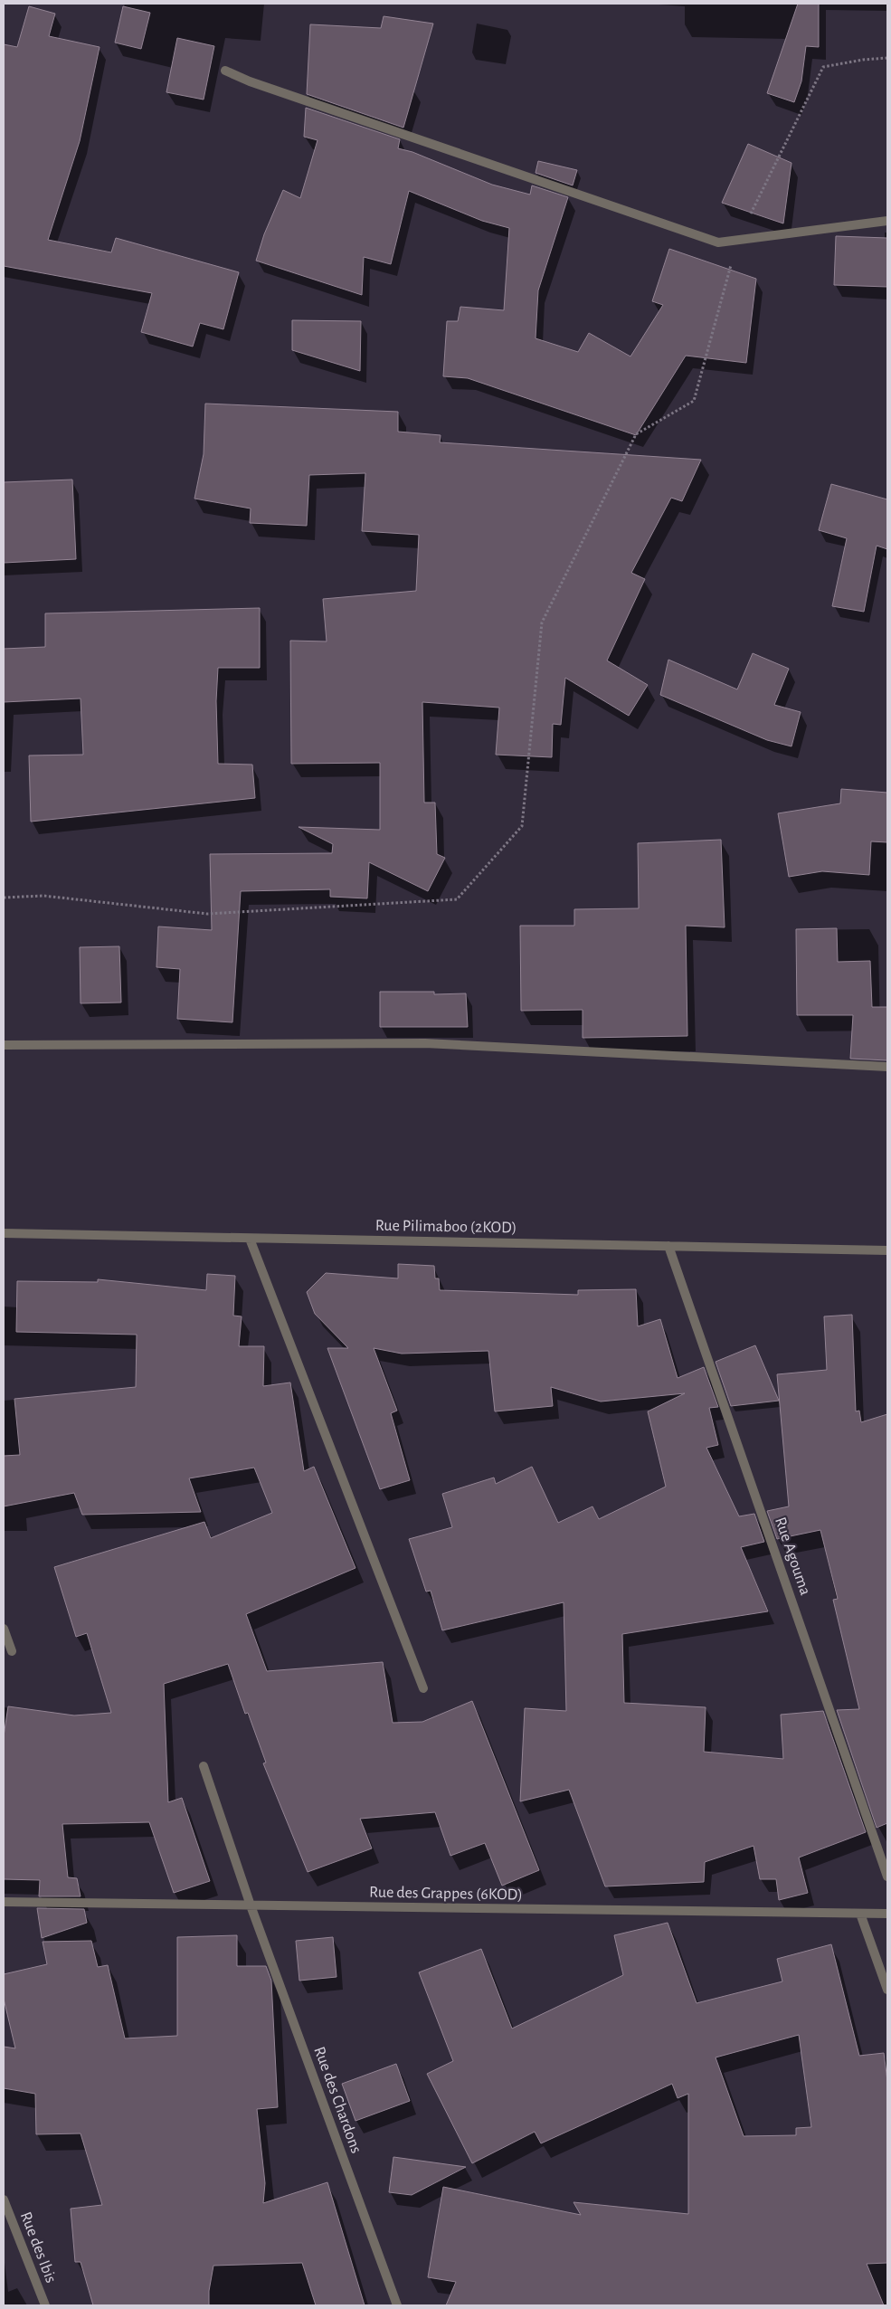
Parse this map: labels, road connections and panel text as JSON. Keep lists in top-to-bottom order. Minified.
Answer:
{"streets":{"street":["Rue Pilimaboo (2KOD)","Rue Agouma","Rue des Grappes (6KOD)","Rue des Chardons","Rue des Ibis"]},"crossings":[["Rue Pilimaboo (2KOD)","Rue Agouma"],["Rue des Grappes (6KOD)","Rue des Chardons"]]}
